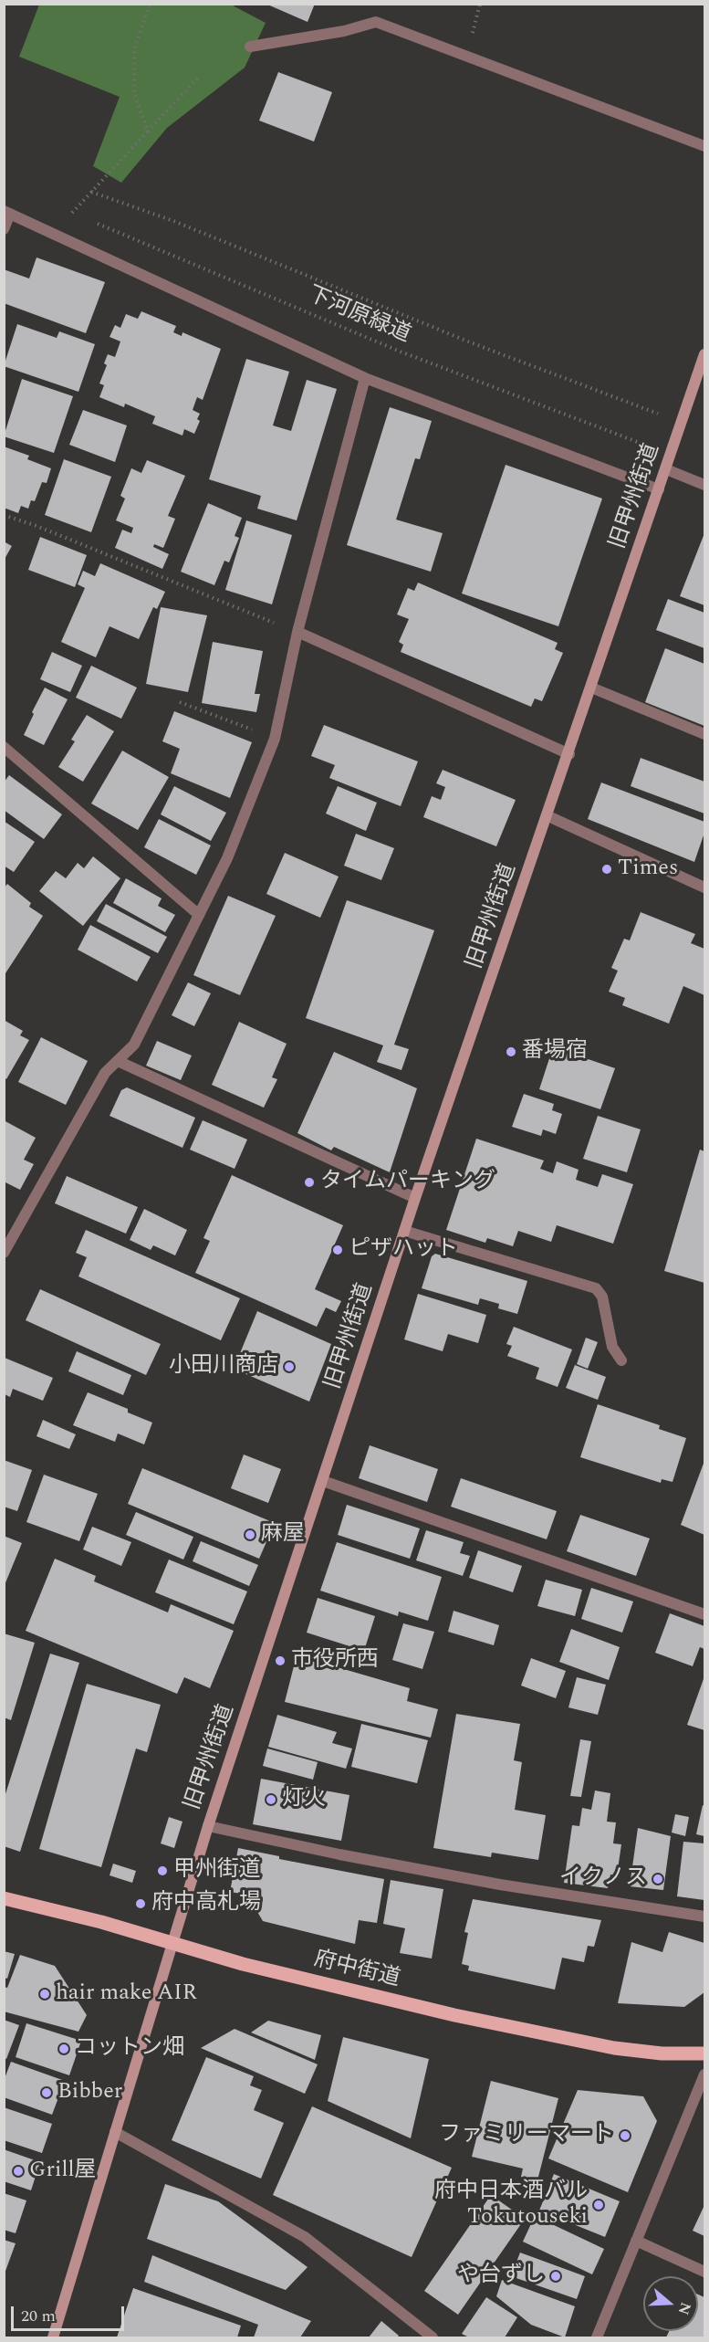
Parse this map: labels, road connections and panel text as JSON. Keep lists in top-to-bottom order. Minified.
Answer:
{"streets":{"main road":["旧甲州街道","府中街道"],"path":["下河原緑道"]},"crossings":[["下河原緑道","旧甲州街道"],["旧甲州街道","府中街道"]],"places":["Times","番場宿","タイムパーキング","ピザハット","小田川商店","麻屋","市役所西","灯火","甲州街道","イクノス","府中高札場","hair make AIR","コットン畑","Bibber","ファミリーマート","Grill屋","府中日本酒バル Tokutouseki","や台ずし"],"scale_bar":"20 m","north":"right"}
